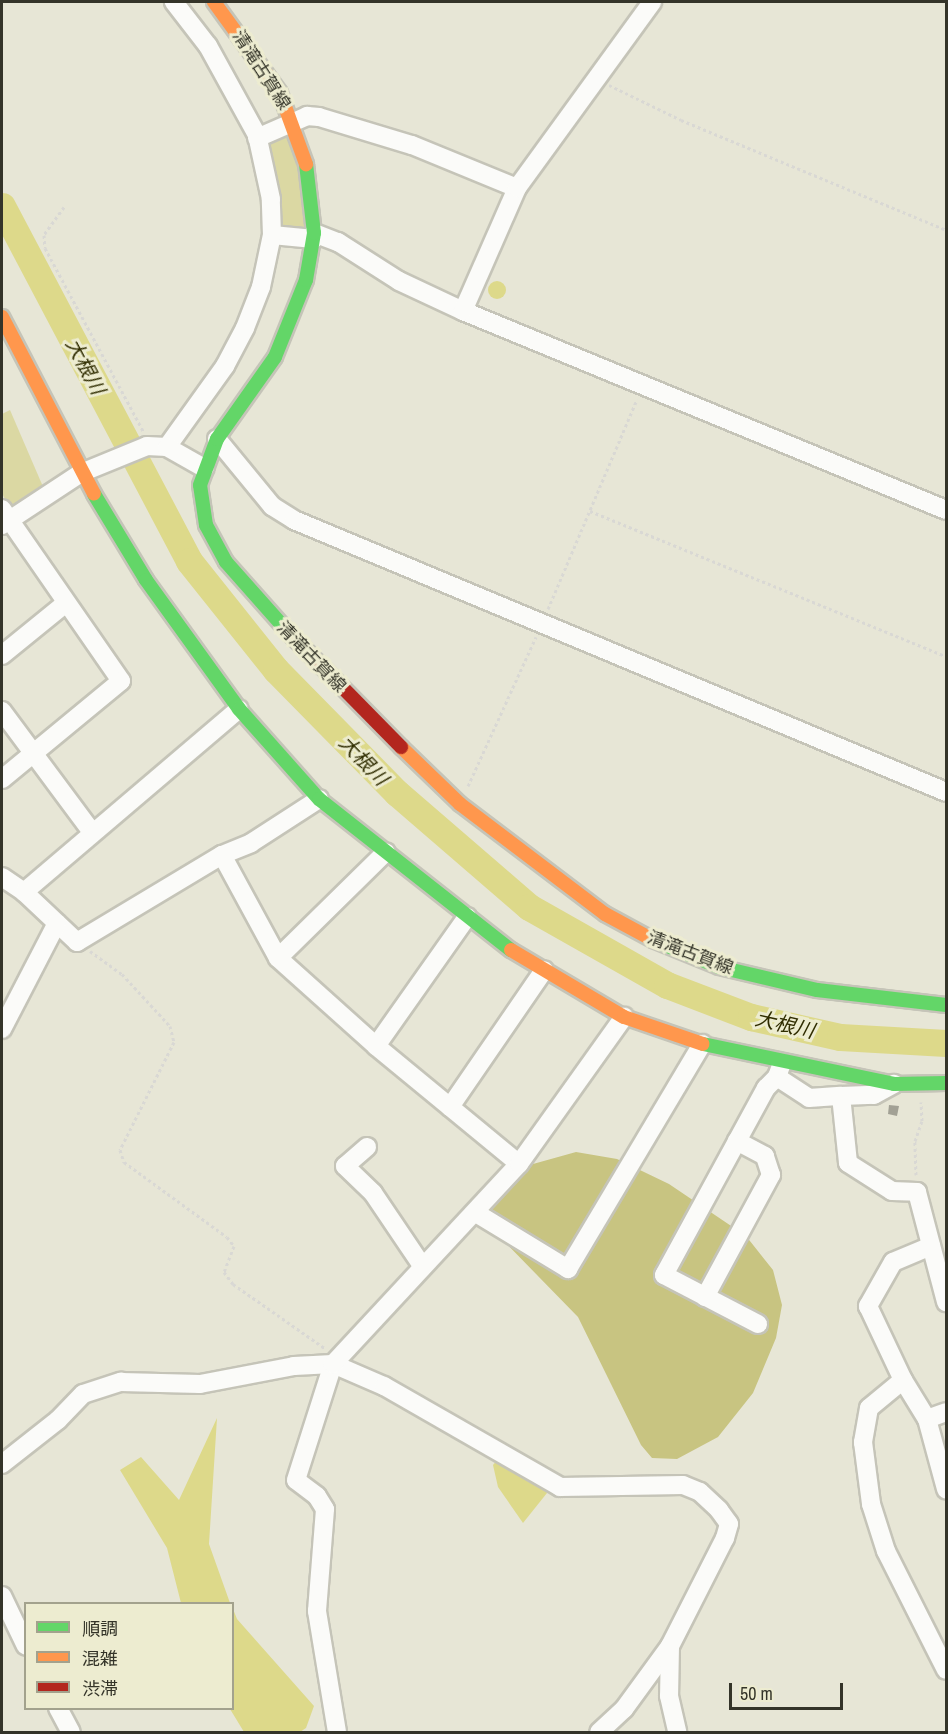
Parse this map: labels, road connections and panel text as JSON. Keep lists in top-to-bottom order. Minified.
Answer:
{"streets":{"main road":["清滝古賀線"]},"water":["大根川"],"legend":["順調","混雑","渋滞"],"scale_bar":"50 m"}
